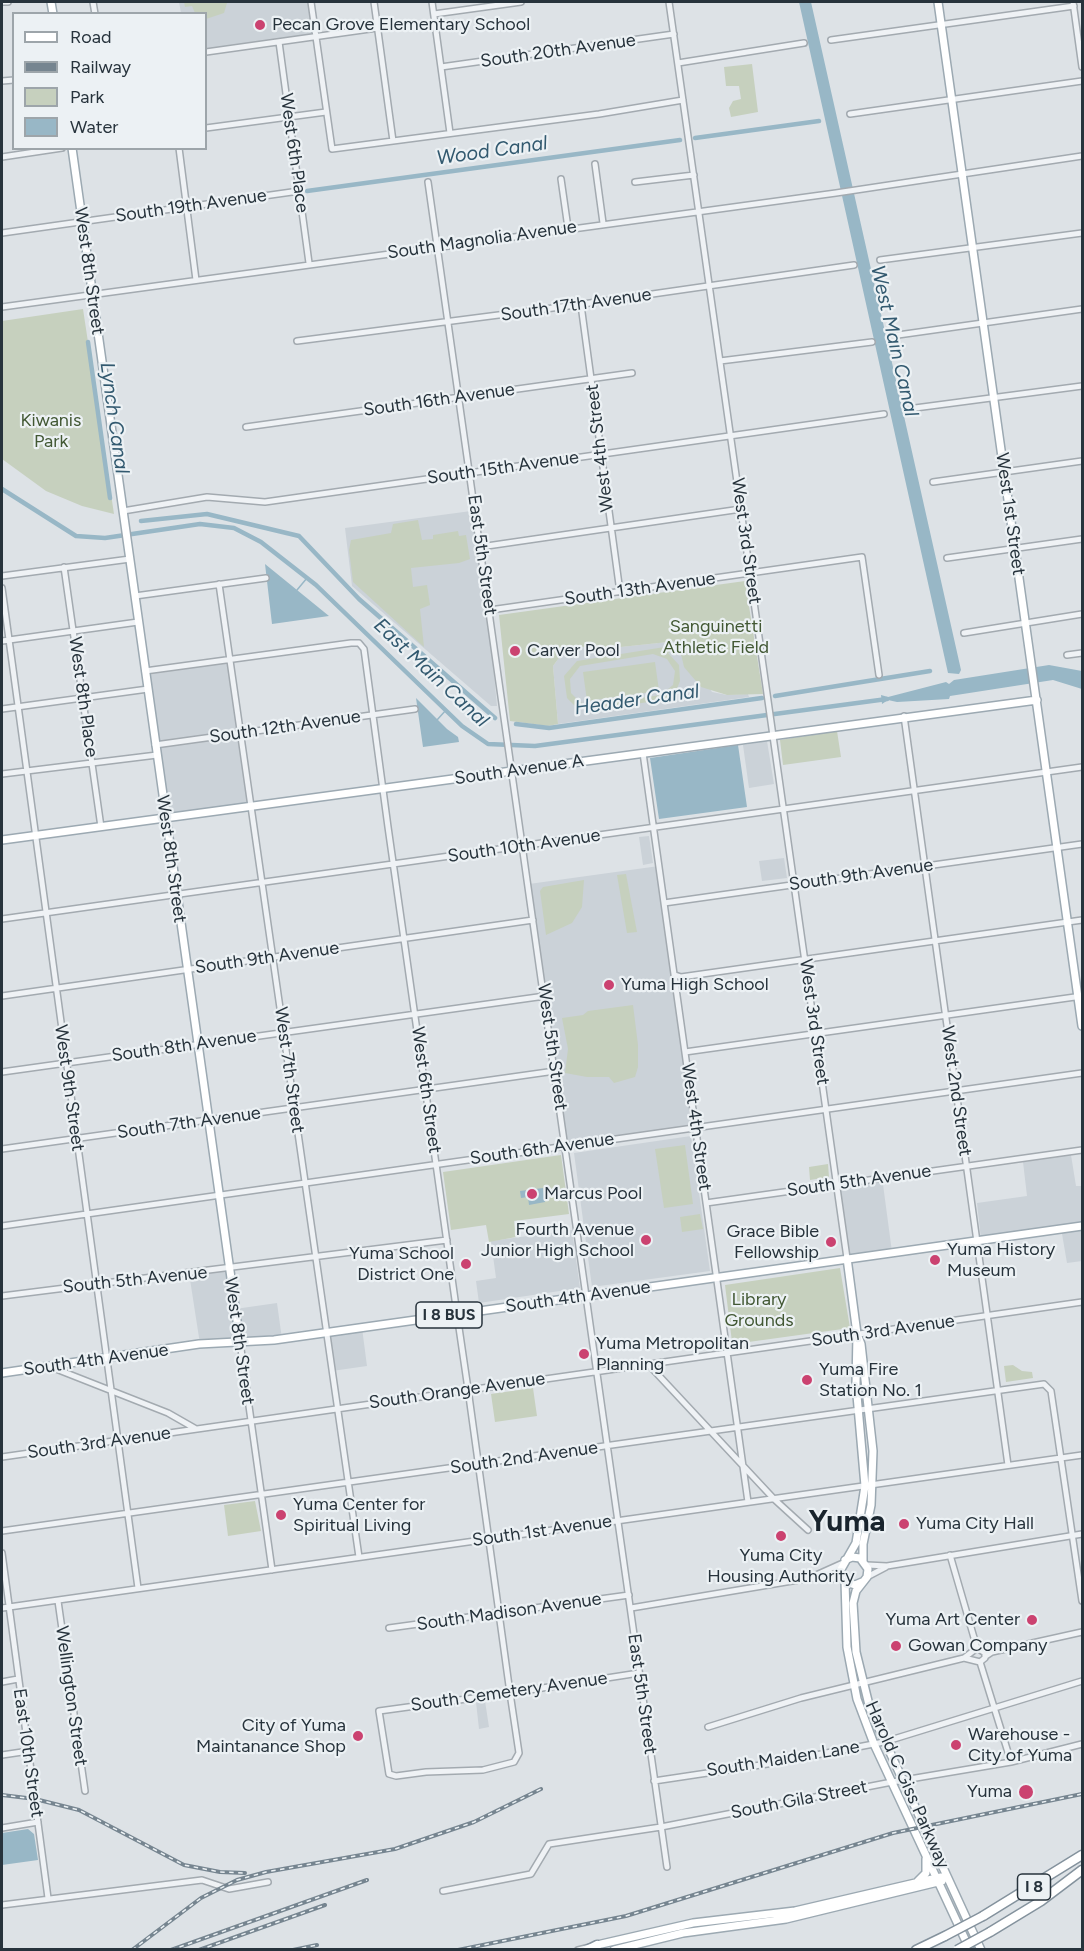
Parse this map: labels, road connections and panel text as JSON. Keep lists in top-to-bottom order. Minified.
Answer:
{"streets":{"highway":["I 8"],"main road":["West 8th Street","West 1st Street","South Avenue A","South 4th Avenue","I 8 BUS","Harold C Giss Parkway"],"street":["South 20th Avenue","West 6th Place","South 19th Avenue","South Magnolia Avenue","South 17th Avenue","South 16th Avenue","West 4th Street","South 15th Avenue","West 3rd Street","East 5th Street","South 13th Avenue","West 8th Place","South 12th Avenue","South 10th Avenue","South 9th Avenue","South 8th Avenue","West 5th Street","West 7th Street","West 9th Street","West 6th Street","West 2nd Street","South 7th Avenue","South 6th Avenue","South 5th Avenue","South 3rd Avenue","South Orange Avenue","South 2nd Avenue","South 1st Avenue","South Madison Avenue","South Cemetery Avenue","Wellington Street","East 10th Street","South Maiden Lane","South Gila Street"]},"crossings":[["South 20th Avenue","West 3rd Street"],["West 6th Place","South 19th Avenue"],["West 6th Place","South Magnolia Avenue"],["South 19th Avenue","West 8th Street"],["South Magnolia Avenue","West 8th Street"],["South Magnolia Avenue","West 1st Street"],["South Magnolia Avenue","West 3rd Street"],["South Magnolia Avenue","East 5th Street"],["West 8th Street","South 15th Avenue"],["West 8th Street","South 12th Avenue"],["West 8th Street","South Avenue A"],["West 8th Street","South 10th Avenue"],["West 8th Street","South 9th Avenue"],["West 8th Street","South 8th Avenue"],["West 8th Street","South 7th Avenue"],["West 8th Street","South 6th Avenue"],["West 8th Street","South 5th Avenue"],["West 8th Street","South 4th Avenue"],["West 8th Street","South Orange Avenue"],["West 8th Street","South 2nd Avenue"],["West 8th Street","South 1st Avenue"],["South 17th Avenue","West 4th Street"],["South 17th Avenue","West 3rd Street"],["South 17th Avenue","East 5th Street"],["South 16th Avenue","West 4th Street"],["South 16th Avenue","East 5th Street"],["West 4th Street","South 15th Avenue"],["West 4th Street","South 13th Avenue"],["West 4th Street","South Avenue A"],["West 4th Street","South 10th Avenue"],["West 4th Street","South 9th Avenue"],["West 4th Street","South 6th Avenue"],["West 4th Street","South 5th Avenue"],["West 4th Street","South 4th Avenue"],["West 4th Street","South 3rd Avenue"],["West 4th Street","South 2nd Avenue"],["West 4th Street","South 1st Avenue"],["South 15th Avenue","West 3rd Street"],["South 15th Avenue","East 5th Street"],["West 1st Street","South Avenue A"],["West 1st Street","South 10th Avenue"],["West 1st Street","South 9th Avenue"],["West 3rd Street","South 13th Avenue"],["West 3rd Street","South Avenue A"],["West 3rd Street","South 10th Avenue"],["West 3rd Street","South 9th Avenue"],["West 3rd Street","South 6th Avenue"],["West 3rd Street","South 5th Avenue"],["West 3rd Street","South 4th Avenue"],["East 5th Street","South 13th Avenue"],["East 5th Street","West 5th Street"],["East 5th Street","South 1st Avenue"],["East 5th Street","South Madison Avenue"],["East 5th Street","South Cemetery Avenue"],["East 5th Street","South Maiden Lane"],["East 5th Street","South Gila Street"],["West 8th Place","South Avenue A"],["South 12th Avenue","West 7th Street"],["South 12th Avenue","West 6th Street"],["South Avenue A","West 5th Street"],["South Avenue A","West 7th Street"],["South Avenue A","West 9th Street"],["South Avenue A","West 6th Street"],["South Avenue A","West 2nd Street"],["South 10th Avenue","West 5th Street"],["South 10th Avenue","West 7th Street"],["South 10th Avenue","West 9th Street"],["South 10th Avenue","West 6th Street"],["South 10th Avenue","West 2nd Street"],["South 9th Avenue","West 5th Street"],["South 9th Avenue","West 7th Street"],["South 9th Avenue","West 9th Street"],["South 9th Avenue","West 6th Street"],["South 9th Avenue","West 2nd Street"],["South 8th Avenue","West 5th Street"],["South 8th Avenue","West 7th Street"],["South 8th Avenue","West 9th Street"],["South 8th Avenue","West 6th Street"],["West 5th Street","South 7th Avenue"],["West 5th Street","South 6th Avenue"],["West 5th Street","South 4th Avenue"],["West 5th Street","South Orange Avenue"],["West 5th Street","South 2nd Avenue"],["West 5th Street","South 1st Avenue"],["West 7th Street","West 6th Street"],["West 7th Street","South 7th Avenue"],["West 7th Street","South 6th Avenue"],["West 7th Street","South 5th Avenue"],["West 7th Street","South 4th Avenue"],["West 7th Street","South Orange Avenue"],["West 7th Street","South 2nd Avenue"],["West 7th Street","South 1st Avenue"],["West 9th Street","South 7th Avenue"],["West 9th Street","South 6th Avenue"],["West 9th Street","South 5th Avenue"],["West 9th Street","South 4th Avenue"],["West 9th Street","South 3rd Avenue"],["West 9th Street","South 2nd Avenue"],["West 9th Street","South 1st Avenue"],["West 6th Street","South 7th Avenue"],["West 6th Street","South 6th Avenue"],["West 6th Street","South 5th Avenue"],["West 6th Street","South 4th Avenue"],["West 6th Street","South Orange Avenue"],["West 6th Street","South 2nd Avenue"],["West 6th Street","South 1st Avenue"],["West 6th Street","South Madison Avenue"],["West 6th Street","South Cemetery Avenue"],["West 2nd Street","South 6th Avenue"],["West 2nd Street","South 5th Avenue"],["West 2nd Street","South 4th Avenue"],["West 2nd Street","South 3rd Avenue"],["West 2nd Street","South 2nd Avenue"],["West 2nd Street","South 1st Avenue"],["South 3rd Avenue","South Orange Avenue"],["South 2nd Avenue","South 1st Avenue"],["South 1st Avenue","Wellington Street"],["South 1st Avenue","East 10th Street"],["South Maiden Lane","Harold C Giss Parkway"],["Harold C Giss Parkway","South Gila Street"]],"districts":["Yuma"],"water":["Wood Canal","West Main Canal","Lynch Canal","East Main Canal","Header Canal"],"parks":["Kiwanis Park","Sanguinetti Athletic Field","Library Grounds"],"places":["Pecan Grove Elementary School","Carver Pool","Yuma High School","Marcus Pool","Fourth Avenue Junior High School","Grace Bible Fellowship","Yuma History Museum","Yuma School District One","Yuma Metropolitan Planning","Yuma Fire Station No. 1","Yuma Center for Spiritual Living","Yuma City Hall","Yuma City Housing Authority","Yuma Art Center","Gowan Company","City of Yuma Maintanance Shop","Warehouse - City of Yuma","Yuma"],"legend":["Road","Railway","Park","Water"]}
